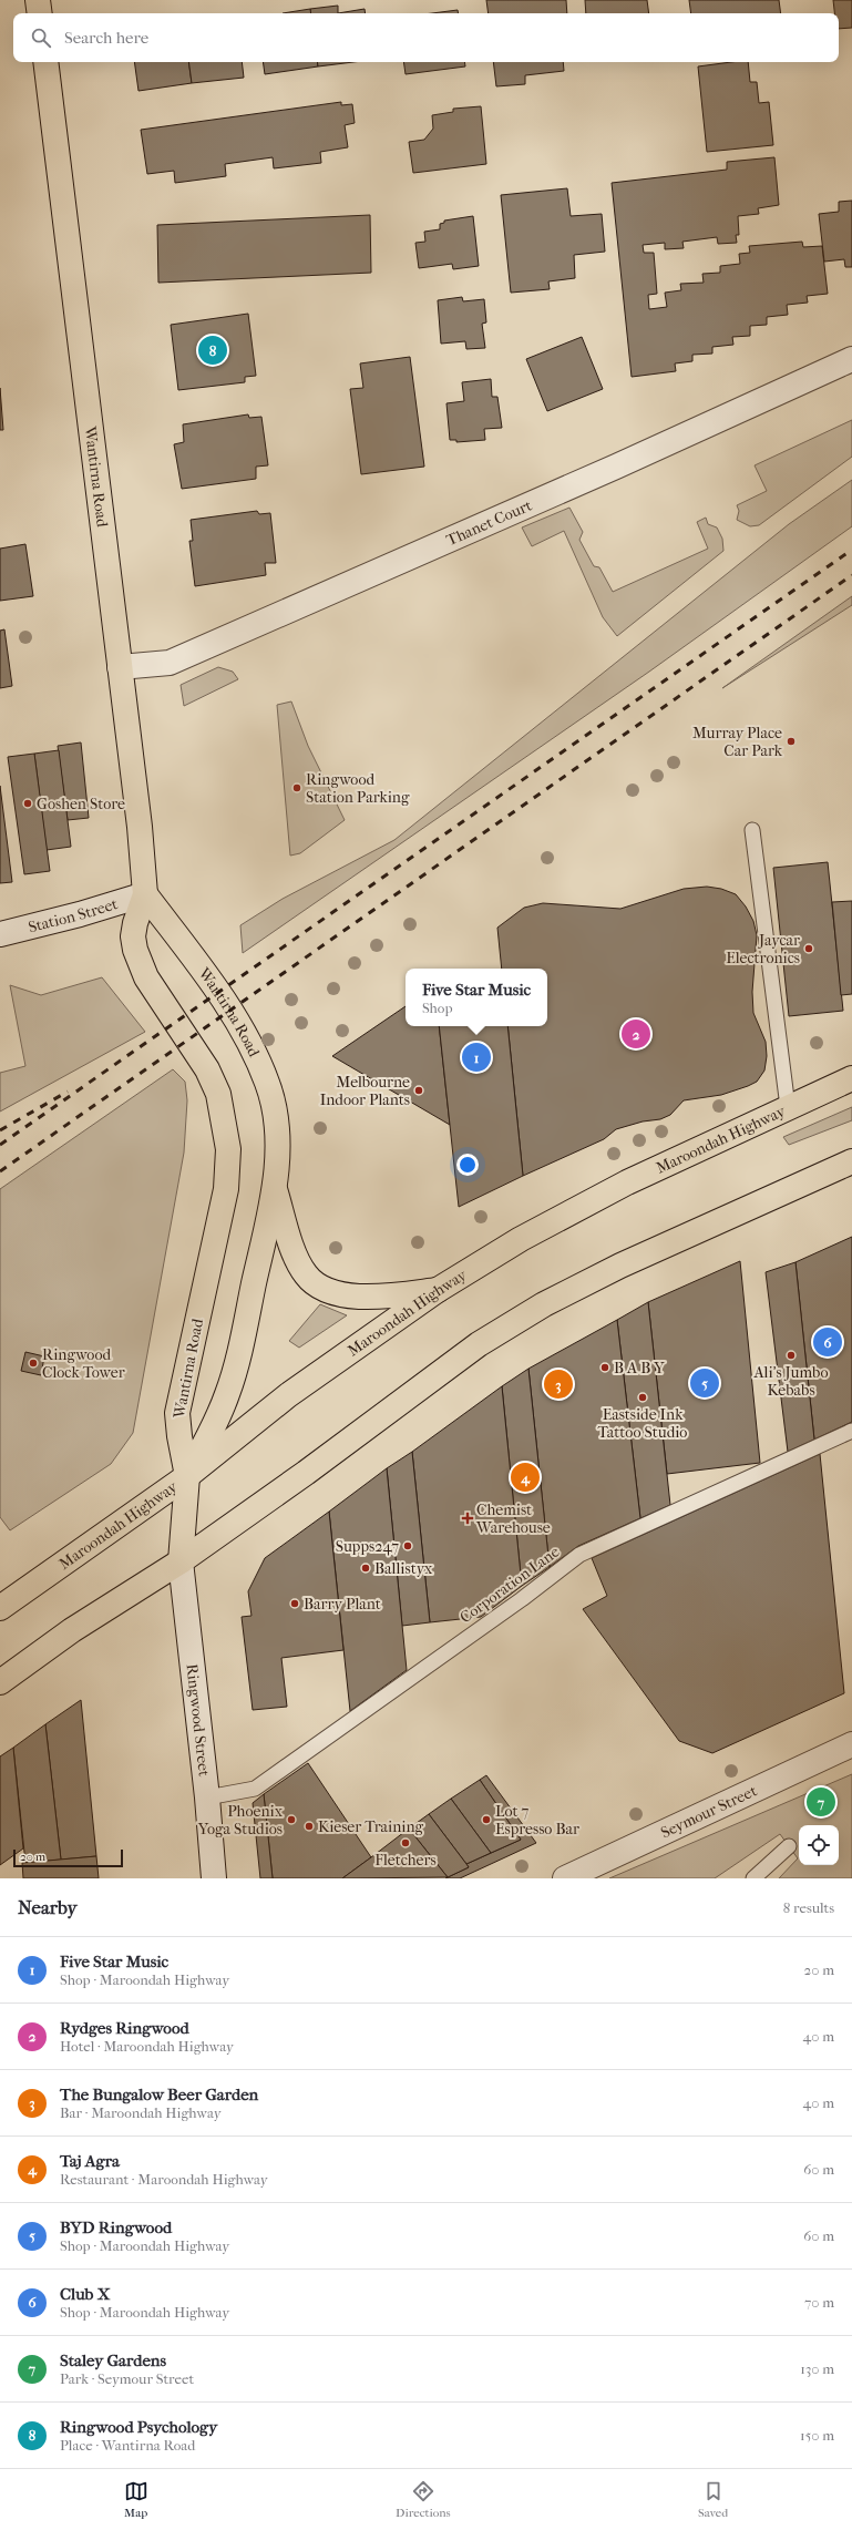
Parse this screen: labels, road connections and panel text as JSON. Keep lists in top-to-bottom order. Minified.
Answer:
{"streets":{"main road":["Wantirna Road","Maroondah Highway"],"street":["Thanet Court","Station Street","Ringwood Street","Seymour Street"],"lane":["Corporation Lane"]},"crossings":[["Wantirna Road","Thanet Court"],["Wantirna Road","Station Street"],["Wantirna Road","Maroondah Highway"],["Corporation Lane","Ringwood Street"]],"places":{"other":["Murray Place Car Park","Ringwood Station Parking","Goshen Store","Jaycar Electronics","Melbourne Indoor Plants","Ali's Jumbo Kebabs","Ringwood Clock Tower","B A B Y","Eastside Ink Tattoo Studio","Supps247","Ballistyx","Barry Plant","Phoenix Yoga Studios","Lot 7 Espresso Bar","Kieser Training","Fletchers"],"health":["Chemist Warehouse"]},"scale_bar":"20 m","page":{"search":"Search here","pins":["8","2","1","6","5","3","4","7"],"popup":["Five Star Music","Shop"],"scale":"20 m","heading":["Nearby","8 results"],"list":[{"mark":"1","name":"Five Star Music","note":"Shop · Maroondah Highway","value":"20 m"},{"mark":"2","name":"Rydges Ringwood","note":"Hotel · Maroondah Highway","value":"40 m"},{"mark":"3","name":"The Bungalow Beer Garden","note":"Bar · Maroondah Highway","value":"40 m"},{"mark":"4","name":"Taj Agra","note":"Restaurant · Maroondah Highway","value":"60 m"},{"mark":"5","name":"BYD Ringwood","note":"Shop · Maroondah Highway","value":"60 m"},{"mark":"6","name":"Club X","note":"Shop · Maroondah Highway","value":"70 m"},{"mark":"7","name":"Staley Gardens","note":"Park · Seymour Street","value":"130 m"},{"mark":"8","name":"Ringwood Psychology","note":"Place · Wantirna Road","value":"150 m"}],"nav":["Map","Directions","Saved"]}}
